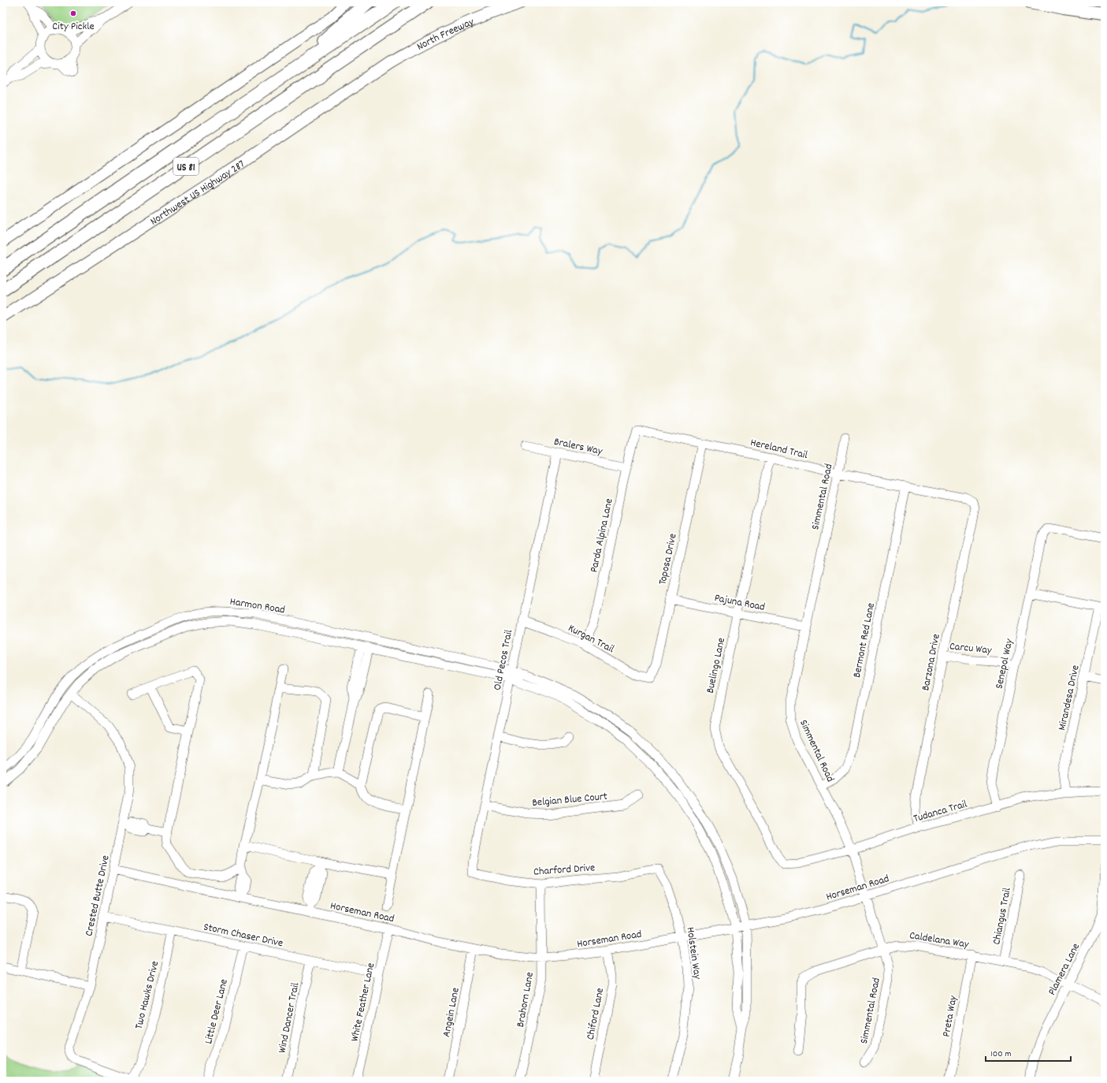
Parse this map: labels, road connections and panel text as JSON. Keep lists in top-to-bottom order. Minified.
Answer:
{"streets":{"highway":["US 81"],"main road":["North Freeway","Northwest US Highway 287"],"street":["Bralers Way","Hereland Trail","Simmental Road","Parda Alpina Lane","Toposa Drive","Pajuna Road","Harmon Road","Kurgan Trail","Bermont Red Lane","Carcu Way","Old Pecos Trail","Barzona Drive","Senepol Way","Buelingo Lane","Mirandesa Drive","Belgian Blue Court","Tudanca Trail","Charford Drive","Horseman Road","Crested Butte Drive","Chiangus Trail","Storm Chaser Drive","Caldelana Way","Holstein Way","Plamera Lane","Two Hawks Drive","Brahorn Lane","White Feather Lane","Little Deer Lane","Angein Lane","Chiford Lane","Preta Way","Wind Dancer Trail"]},"crossings":[["North Freeway","Northwest US Highway 287"],["Bralers Way","Parda Alpina Lane"],["Bralers Way","Old Pecos Trail"],["Hereland Trail","Simmental Road"],["Hereland Trail","Parda Alpina Lane"],["Hereland Trail","Toposa Drive"],["Hereland Trail","Bermont Red Lane"],["Hereland Trail","Barzona Drive"],["Hereland Trail","Buelingo Lane"],["Simmental Road","Pajuna Road"],["Simmental Road","Bermont Red Lane"],["Simmental Road","Tudanca Trail"],["Simmental Road","Horseman Road"],["Simmental Road","Caldelana Way"],["Parda Alpina Lane","Kurgan Trail"],["Toposa Drive","Pajuna Road"],["Toposa Drive","Kurgan Trail"],["Pajuna Road","Buelingo Lane"],["Harmon Road","Old Pecos Trail"],["Harmon Road","Crested Butte Drive"],["Kurgan Trail","Old Pecos Trail"],["Carcu Way","Barzona Drive"],["Carcu Way","Senepol Way"],["Old Pecos Trail","Belgian Blue Court"],["Old Pecos Trail","Charford Drive"],["Barzona Drive","Tudanca Trail"],["Senepol Way","Tudanca Trail"],["Buelingo Lane","Tudanca Trail"],["Mirandesa Drive","Tudanca Trail"],["Charford Drive","Holstein Way"],["Charford Drive","Brahorn Lane"],["Horseman Road","Crested Butte Drive"],["Horseman Road","Holstein Way"],["Horseman Road","Brahorn Lane"],["Horseman Road","White Feather Lane"],["Horseman Road","Angein Lane"],["Horseman Road","Chiford Lane"],["Crested Butte Drive","Storm Chaser Drive"],["Crested Butte Drive","Two Hawks Drive"],["Chiangus Trail","Caldelana Way"],["Storm Chaser Drive","Two Hawks Drive"],["Storm Chaser Drive","White Feather Lane"],["Storm Chaser Drive","Little Deer Lane"],["Storm Chaser Drive","Wind Dancer Trail"],["Caldelana Way","Plamera Lane"],["Caldelana Way","Preta Way"]],"places":["City Pickle"],"scale_bar":"100 m"}
